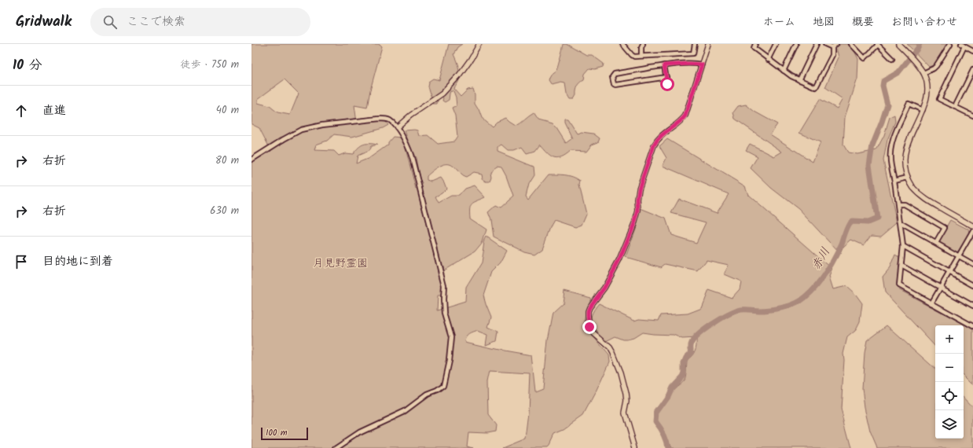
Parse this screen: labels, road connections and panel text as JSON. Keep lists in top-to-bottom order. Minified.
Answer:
{"water":["赤川"],"parks":["月見野霊園"],"scale_bar":"100 m","page":{"header":"Gridwalk","search":"ここで検索","nav":["ホーム","地図","概要","お問い合わせ"],"heading":["10 分","徒歩 · 750 m"],"list":[["直進","40 m"],["右折","80 m"],["右折","630 m"],"目的地に到着"],"map_buttons":["+","−"],"scale":"100 m"}}
